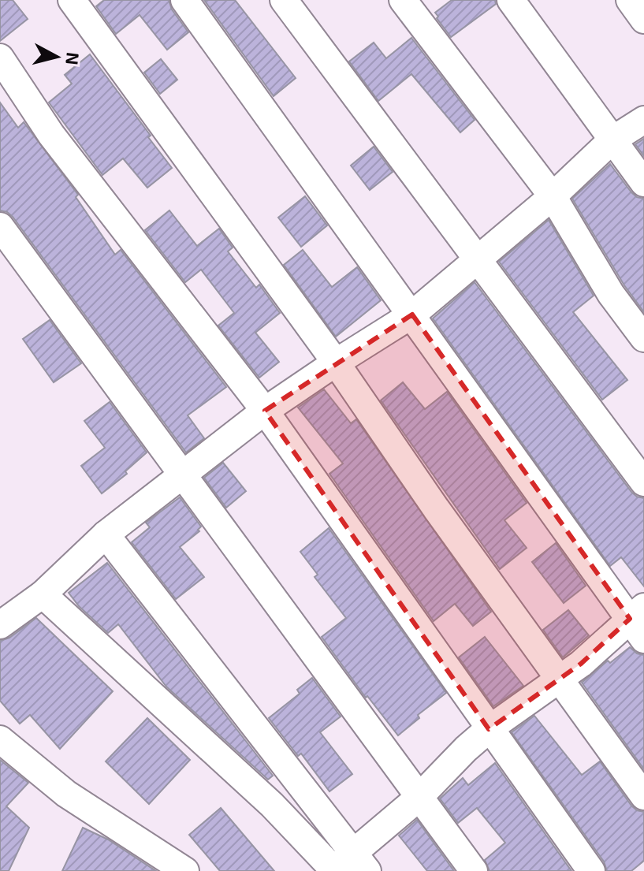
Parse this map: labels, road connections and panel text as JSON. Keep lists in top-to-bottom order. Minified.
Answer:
{"north":"right"}
